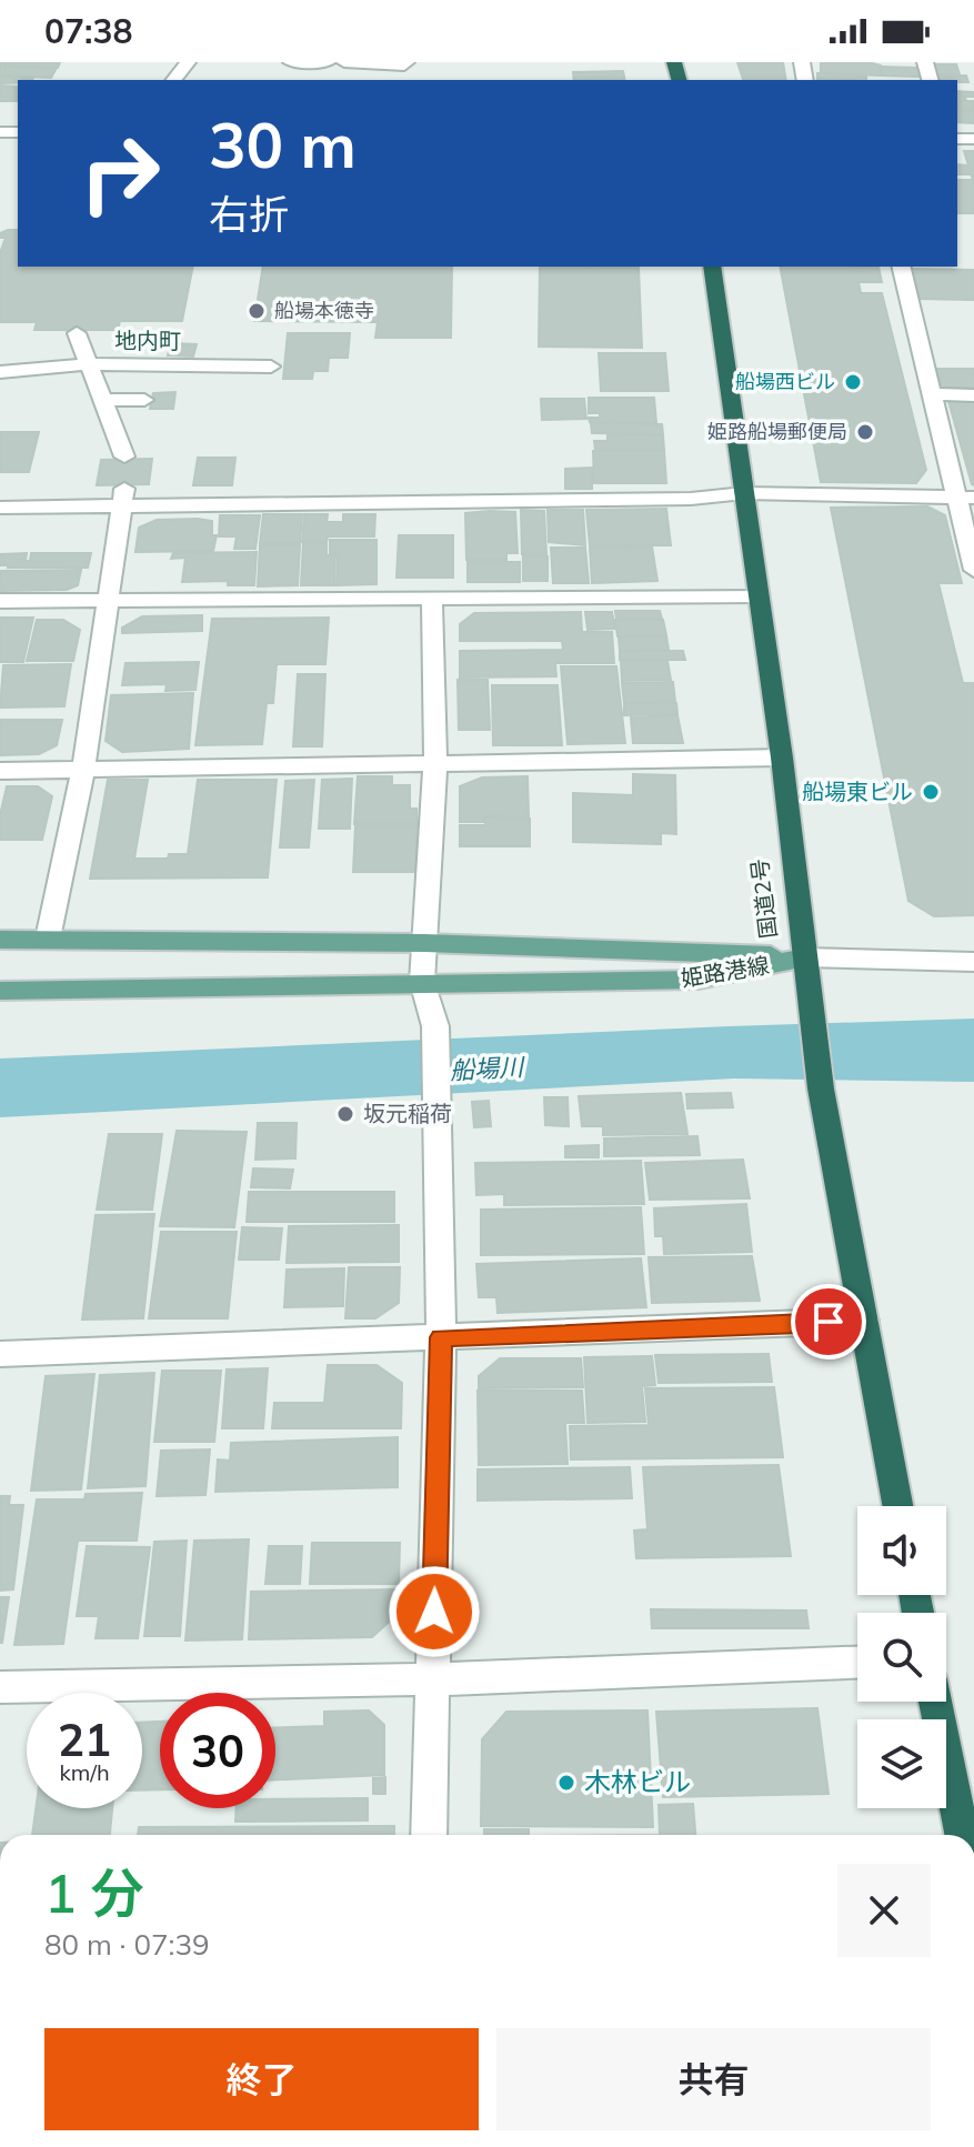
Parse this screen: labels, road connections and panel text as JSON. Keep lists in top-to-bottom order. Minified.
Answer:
{"streets":{"highway":["国道2号"],"main road":["姫路港線"]},"crossings":[["国道2号","姫路港線"]],"districts":["地内町"],"water":["船場川"],"places":["船場本徳寺","船場西ビル","姫路船場郵便局","船場東ビル","坂元稲荷","木林ビル"],"page":{"status":"07:38","turn":["30 m","右折"],"speed":"21 km/h","limit":"30","heading":["1 分","80 m · 07:39"],"buttons":["終了","共有"]}}
